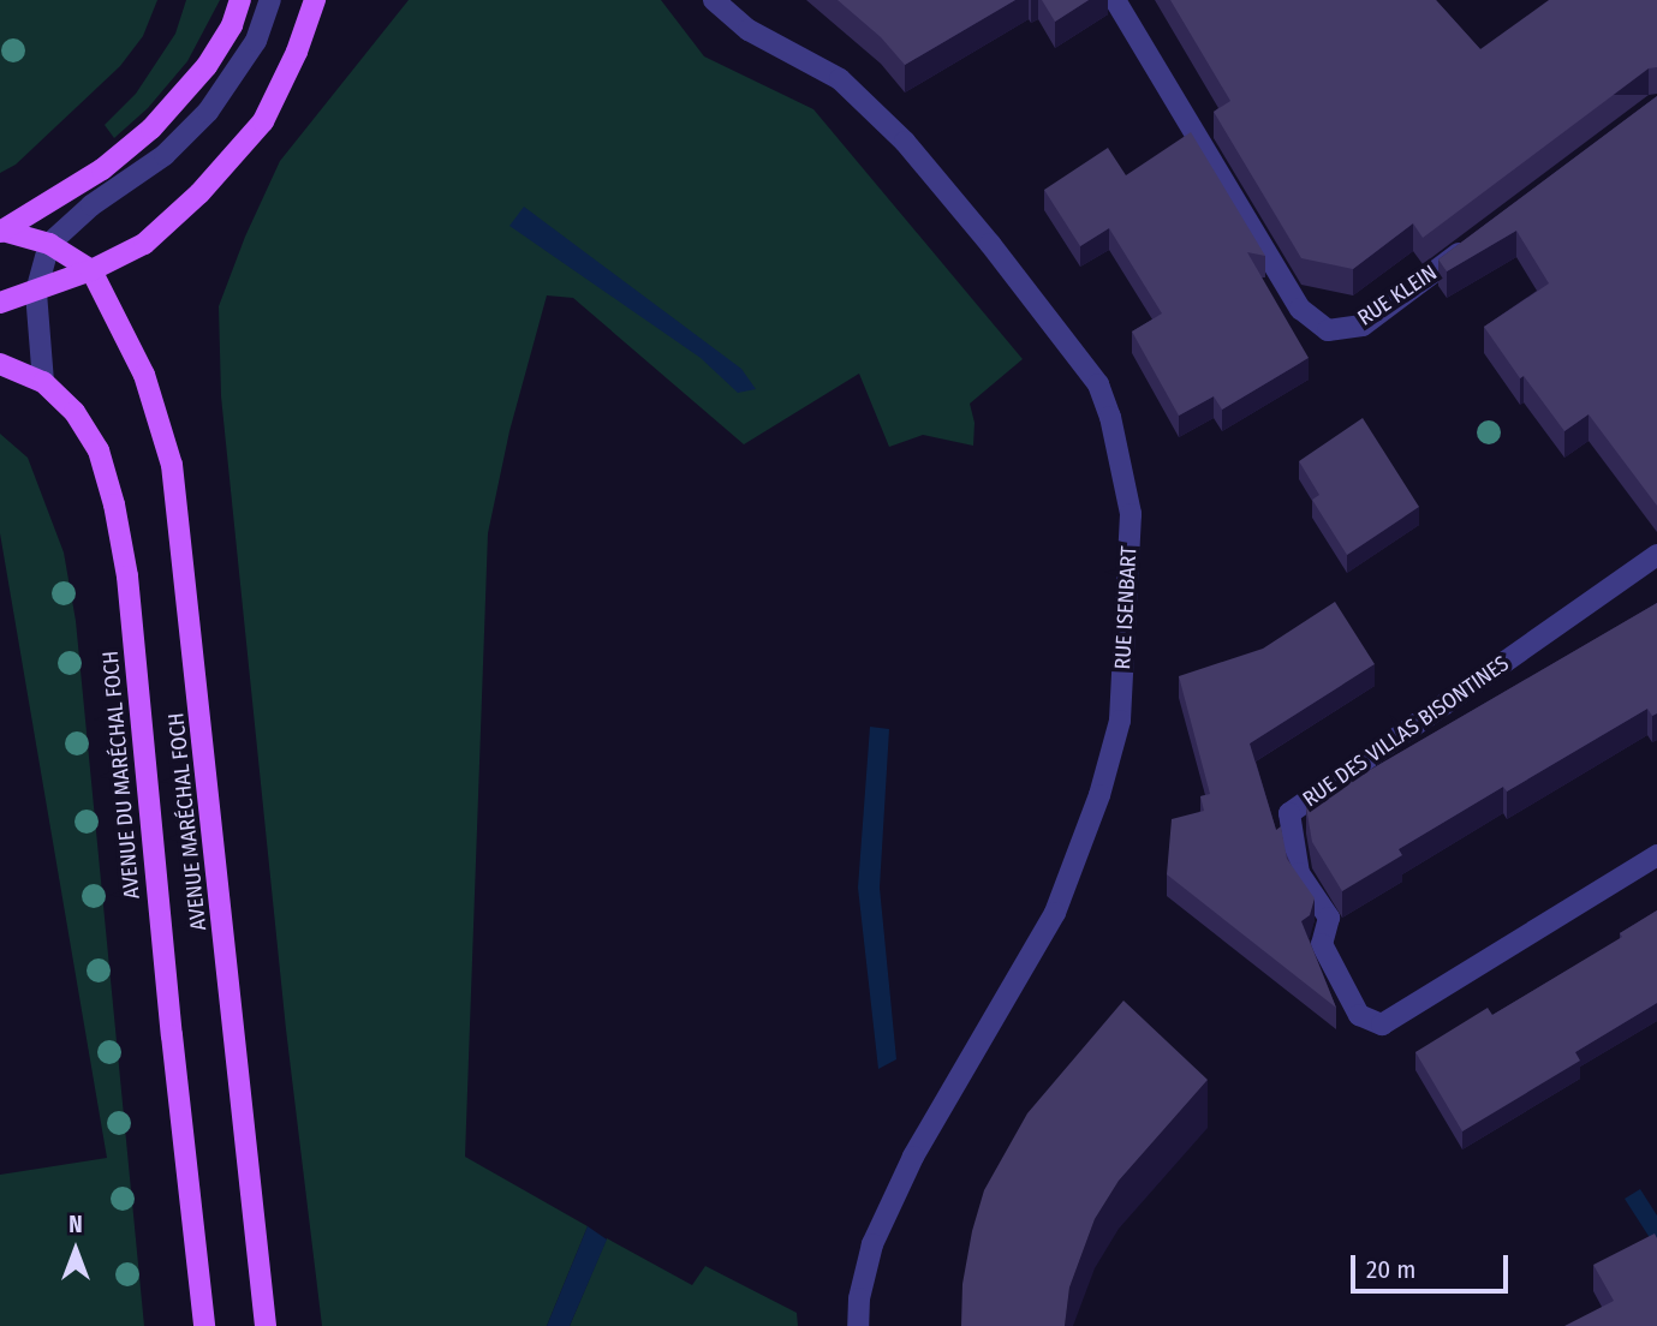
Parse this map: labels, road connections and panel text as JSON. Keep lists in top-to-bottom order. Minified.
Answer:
{"streets":{"main road":["AVENUE DU MARÉCHAL FOCH","AVENUE MARÉCHAL FOCH"],"street":["RUE KLEIN","RUE ISENBART","RUE DES VILLAS BISONTINES"]},"scale_bar":"20 m","north":"top"}
